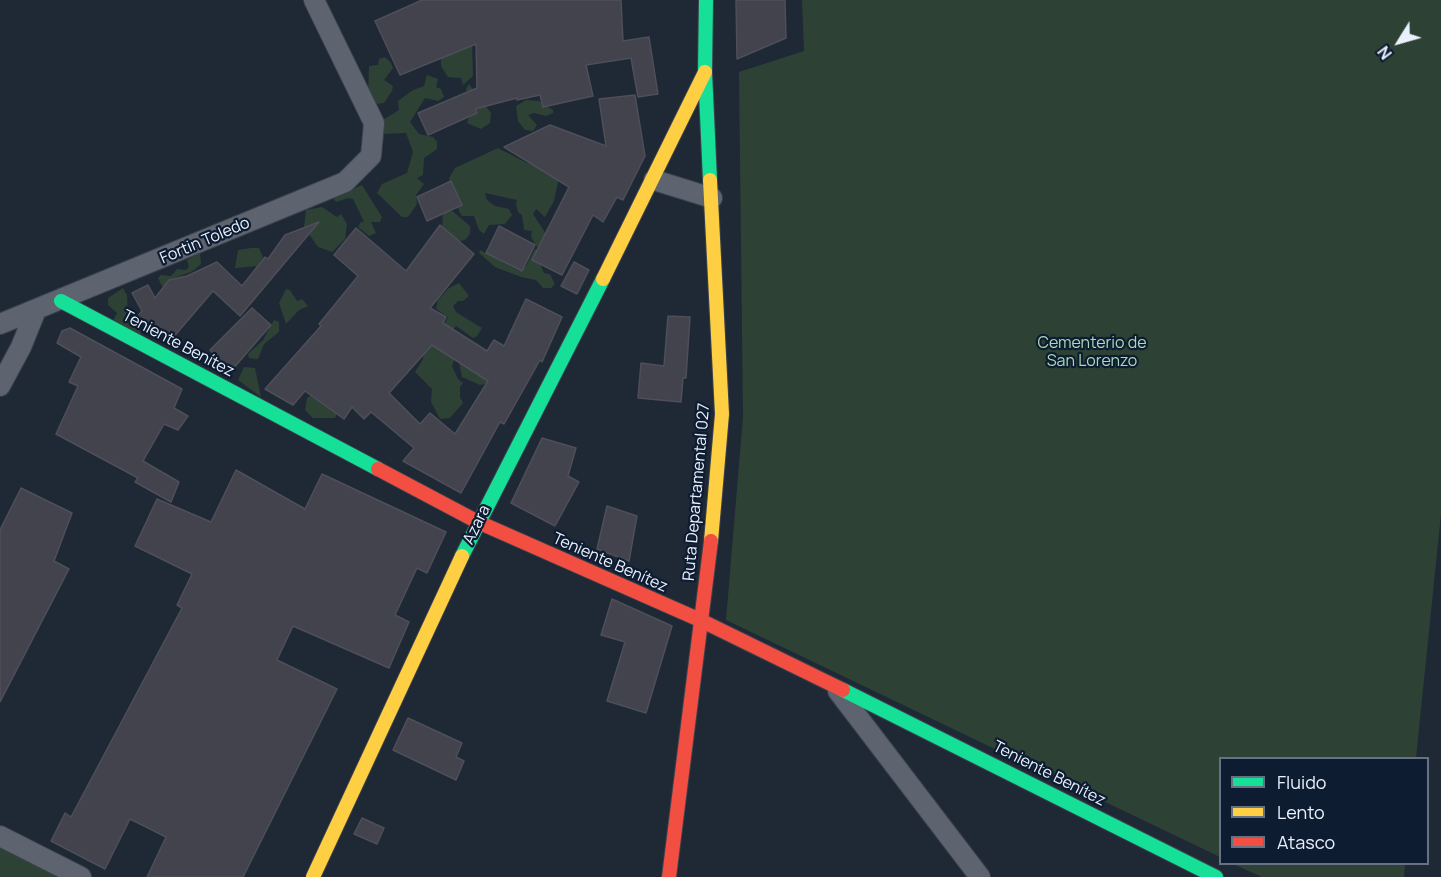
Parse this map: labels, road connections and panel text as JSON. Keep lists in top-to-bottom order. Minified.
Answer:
{"streets":{"street":["Fortin Toledo","Teniente Benítez","Ruta Departamental 027","Azara"]},"crossings":[["Fortin Toledo","Teniente Benítez"],["Teniente Benítez","Ruta Departamental 027"],["Teniente Benítez","Azara"],["Ruta Departamental 027","Azara"]],"parks":["Cementerio de San Lorenzo"],"legend":["Fluido","Lento","Atasco"],"north":"bottom left"}
